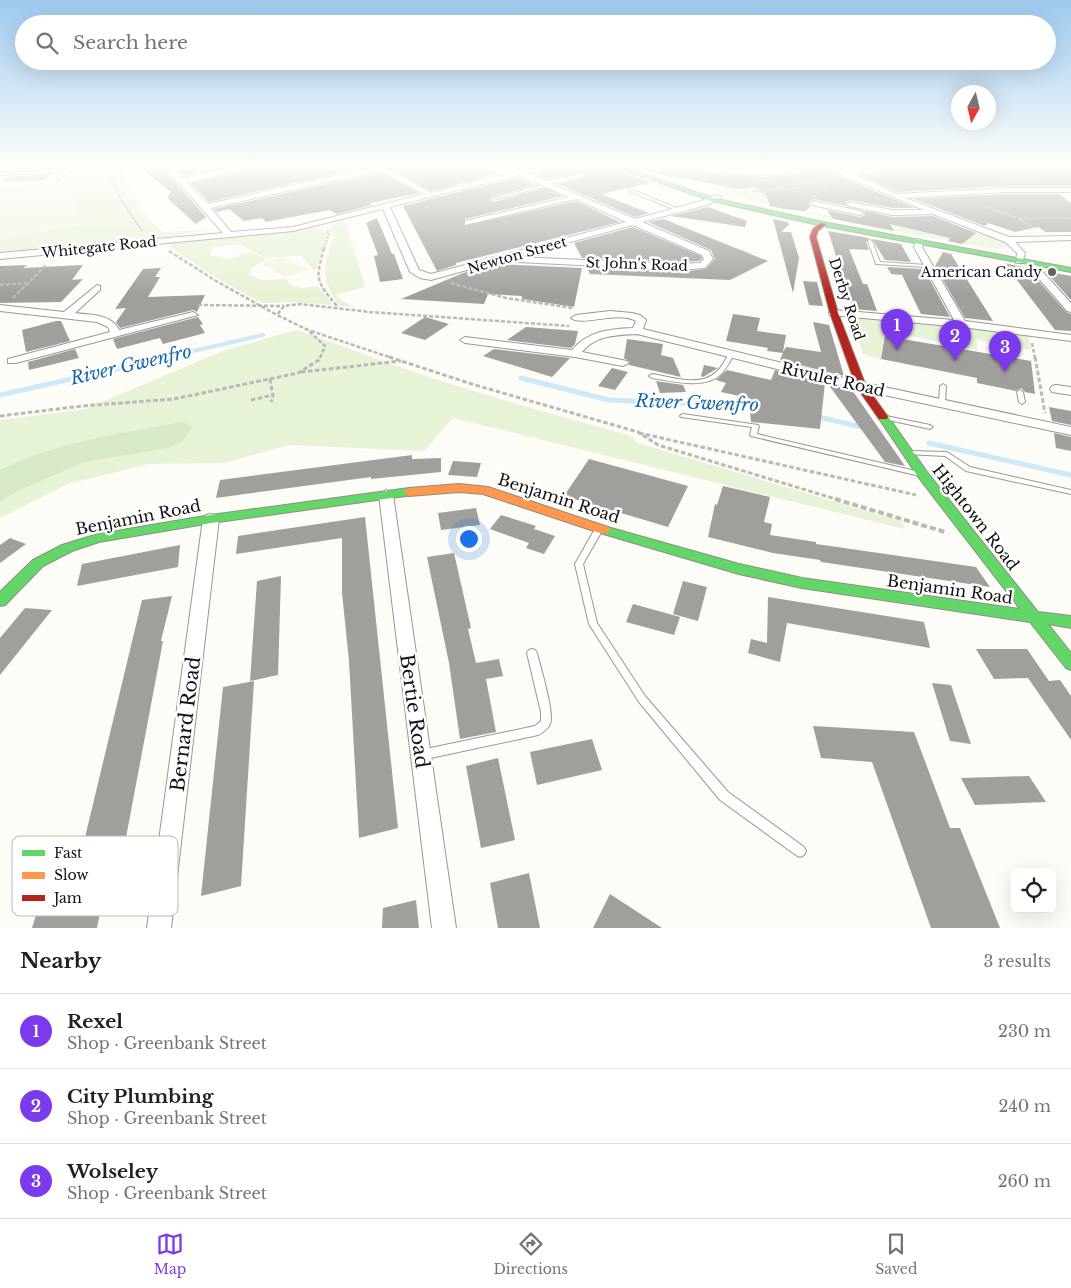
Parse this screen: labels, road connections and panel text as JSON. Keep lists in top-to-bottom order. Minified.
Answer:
{"streets":{"street":["Whitegate Road","Newton Street","St John's Road","Derby Road","Rivulet Road","Benjamin Road","Hightown Road","Bertie Road","Bernard Road"]},"crossings":[["Newton Street","St John's Road"],["Derby Road","Rivulet Road"],["Derby Road","Hightown Road"],["Rivulet Road","Hightown Road"],["Benjamin Road","Hightown Road"],["Benjamin Road","Bertie Road"],["Benjamin Road","Bernard Road"]],"water":["River Gwenfro"],"places":["American Candy"],"legend":["Fast","Slow","Jam"],"north":"bottom","page":{"search":"Search here","pins":["1","2","3"],"heading":["Nearby","3 results"],"list":[{"mark":"1","name":"Rexel","note":"Shop · Greenbank Street","value":"230 m"},{"mark":"2","name":"City Plumbing","note":"Shop · Greenbank Street","value":"240 m"},{"mark":"3","name":"Wolseley","note":"Shop · Greenbank Street","value":"260 m"}],"nav":["Map","Directions","Saved"]}}
